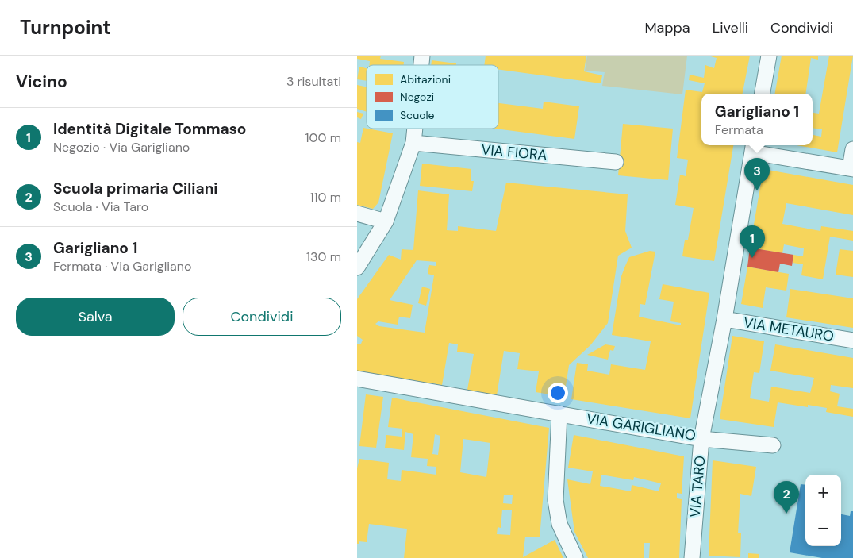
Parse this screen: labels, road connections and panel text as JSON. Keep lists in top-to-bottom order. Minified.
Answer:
{"streets":{"street":["VIA FIORA","VIA METAURO","VIA GARIGLIANO","VIA TARO"]},"crossings":[["VIA METAURO","VIA GARIGLIANO"],["VIA GARIGLIANO","VIA TARO"]],"legend":["Abitazioni","Negozi","Scuole"],"page":{"header":"Turnpoint","nav":["Mappa","Livelli","Condividi"],"heading":["Vicino","3 risultati"],"popup":["Garigliano 1","Fermata"],"list":[{"mark":"1","name":"Identità Digitale Tommaso","note":"Negozio · Via Garigliano","value":"100 m"},{"mark":"2","name":"Scuola primaria Ciliani","note":"Scuola · Via Taro","value":"110 m"},{"mark":"3","name":"Garigliano 1","note":"Fermata · Via Garigliano","value":"130 m"}],"pins":["3","1","2"],"buttons":["Salva","Condividi"],"map_buttons":["+","−"]}}
